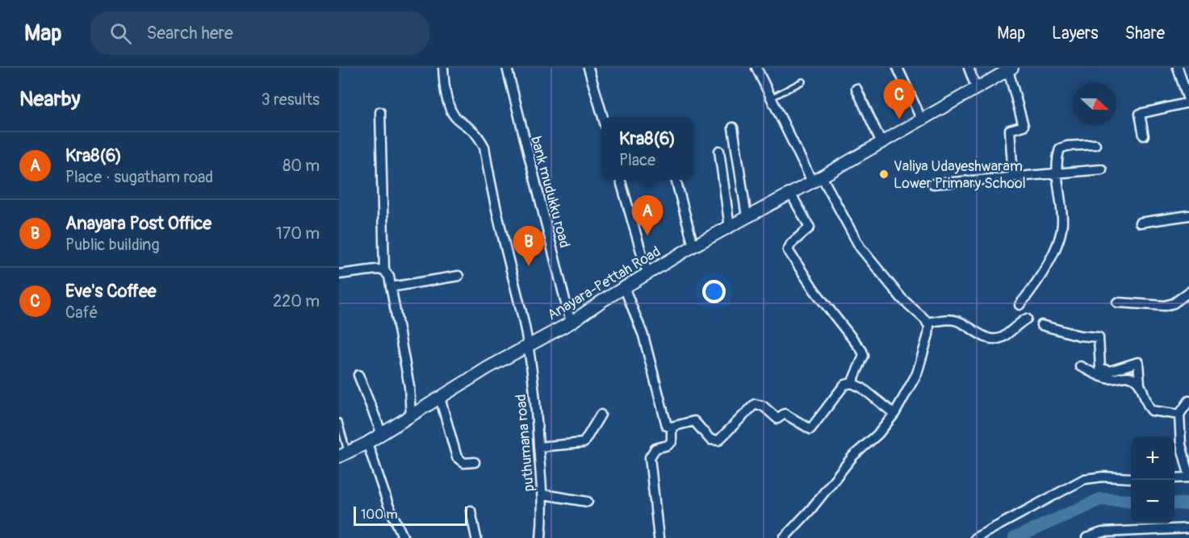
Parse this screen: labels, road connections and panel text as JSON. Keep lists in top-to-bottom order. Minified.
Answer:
{"streets":{"main road":["Anayara-Pettah Road"],"street":["bank mudukku road","puthumana road"]},"crossings":[["bank mudukku road","Anayara-Pettah Road"],["Anayara-Pettah Road","puthumana road"]],"places":["Valiya Udayeshwaram Lower Primary School"],"scale_bar":"100 m","north":"right","page":{"header":"Map","search":"Search here","nav":["Map","Layers","Share"],"heading":["Nearby","3 results"],"pins":["C","A","B"],"popup":["Kra8(6)","Place"],"list":[{"mark":"A","name":"Kra8(6)","note":"Place · sugatham road","value":"80 m"},{"mark":"B","name":"Anayara Post Office","note":"Public building","value":"170 m"},{"mark":"C","name":"Eve's Coffee","note":"Café","value":"220 m"}],"map_buttons":["+","−"],"scale":"100 m"}}
